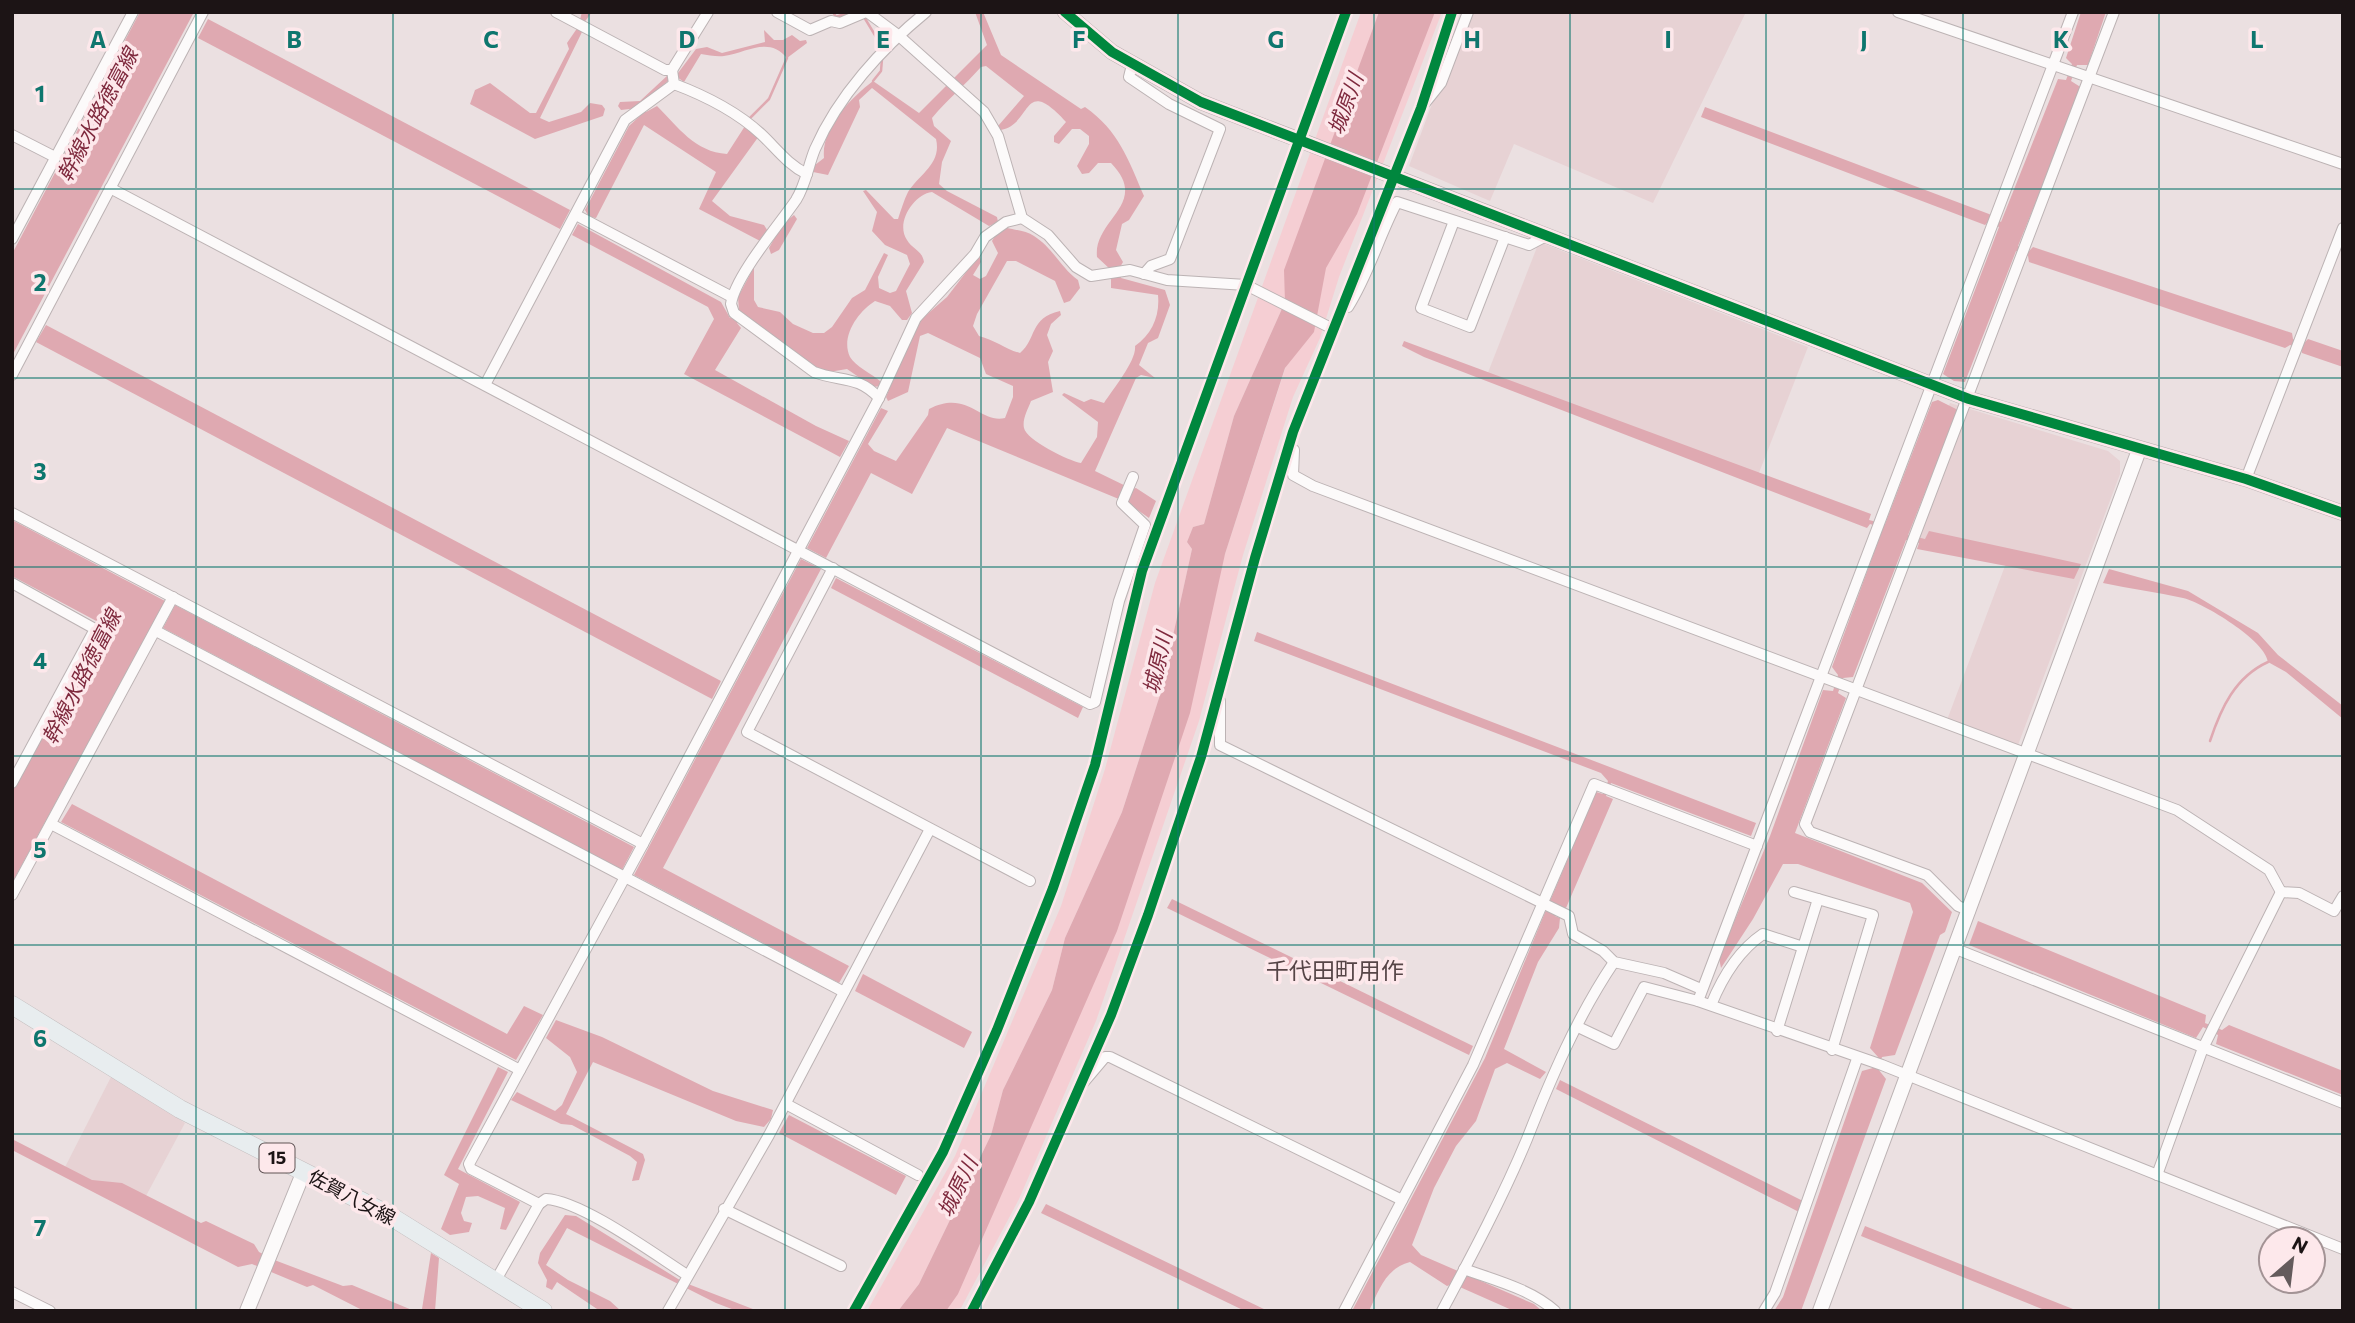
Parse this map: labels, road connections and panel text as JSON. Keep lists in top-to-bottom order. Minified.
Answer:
{"streets":{"main road":["15","佐賀八女線"]},"districts":["千代田町用作"],"water":["城原川","幹線水路徳富線"],"north":"top right","grid":{"columns":["A","B","C","D","E","F","G","H","I","J","K","L"],"rows":["1","2","3","4","5","6","7"]}}
